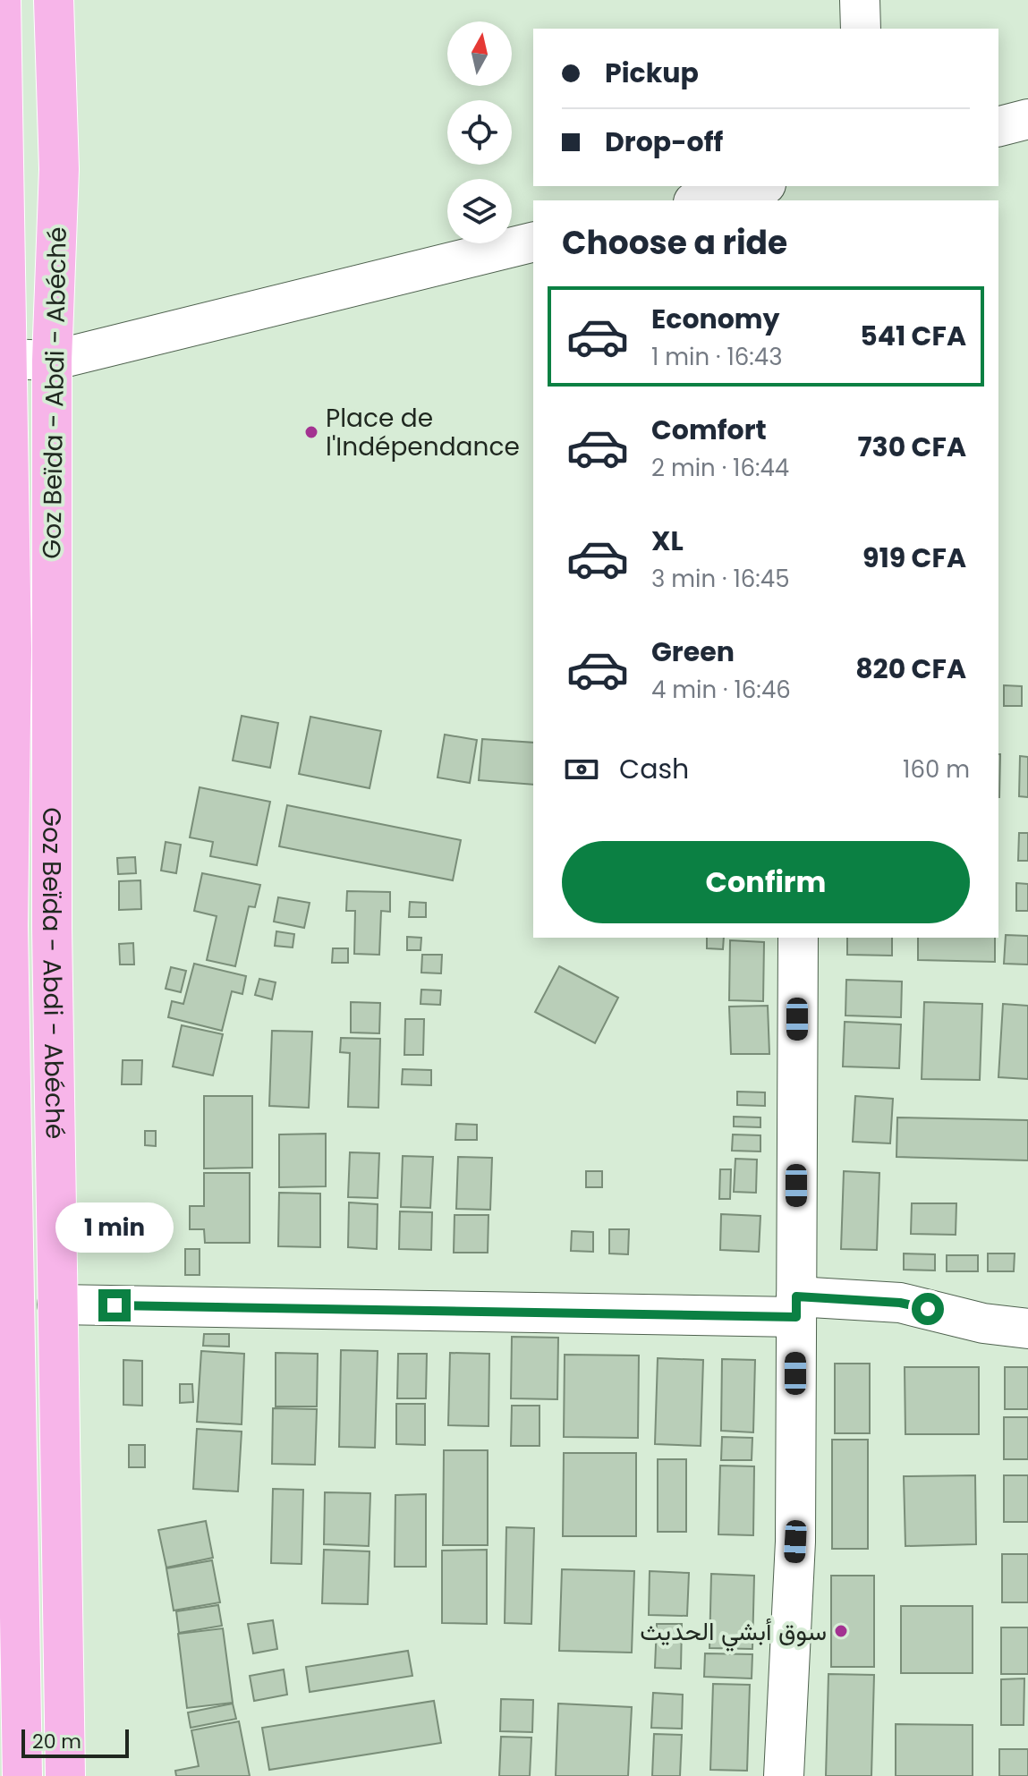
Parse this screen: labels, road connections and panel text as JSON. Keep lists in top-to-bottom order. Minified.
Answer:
{"streets":{"main road":["Goz Beïda - Abdi - Abéché"]},"places":["Place de l'Indépendance","سوق أبشي الحديث"],"scale_bar":"20 m","north":"top","page":{"banner":["Pickup","Drop-off"],"heading":"Choose a ride","list":[{"name":"Economy","note":"1 min · 16:43","value":"541 CFA"},{"name":"Comfort","note":"2 min · 16:44","value":"730 CFA"},{"name":"XL","note":"3 min · 16:45","value":"919 CFA"},{"name":"Green","note":"4 min · 16:46","value":"820 CFA"}],"pay":["Cash","160 m"],"buttons":"Confirm","bubble":"1 min","scale":"20 m"}}
